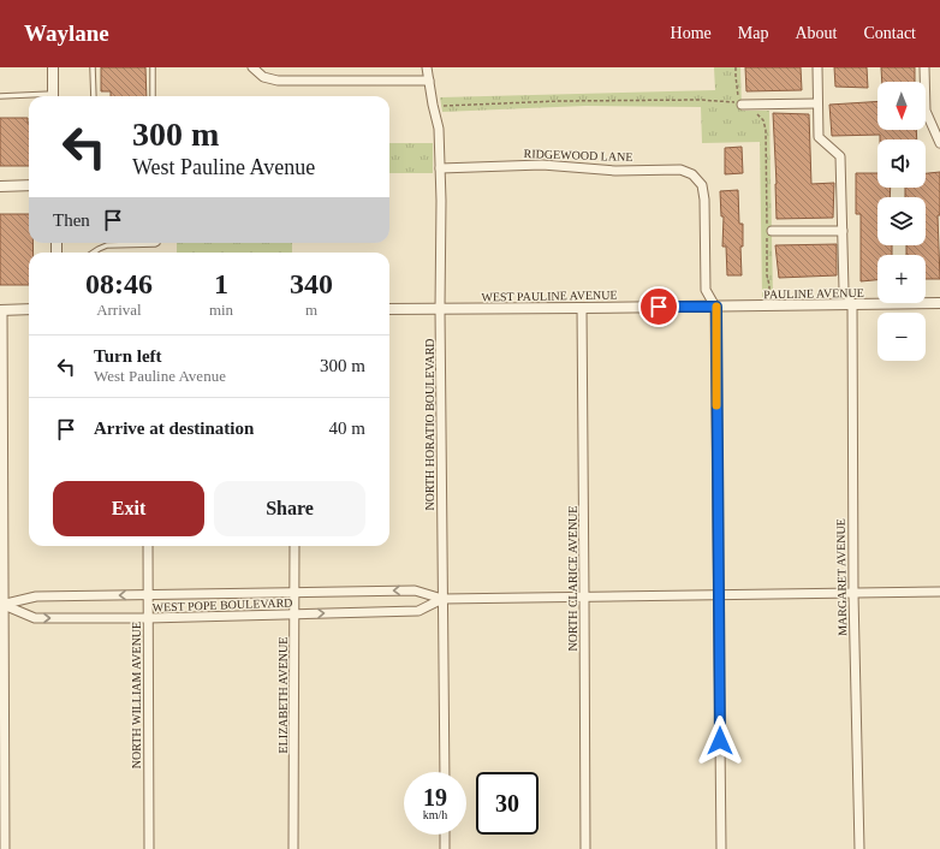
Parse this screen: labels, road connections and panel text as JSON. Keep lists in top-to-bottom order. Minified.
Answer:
{"streets":{"street":["RIDGEWOOD LANE","PAULINE AVENUE","WEST PAULINE AVENUE","NORTH HORATIO BOULEVARD","MARGARET AVENUE","NORTH CLARICE AVENUE","WEST POPE BOULEVARD","NORTH WILLIAM AVENUE","ELIZABETH AVENUE"]},"crossings":[["RIDGEWOOD LANE","PAULINE AVENUE"],["RIDGEWOOD LANE","WEST PAULINE AVENUE"],["RIDGEWOOD LANE","NORTH HORATIO BOULEVARD"],["PAULINE AVENUE","WEST PAULINE AVENUE"],["PAULINE AVENUE","MARGARET AVENUE"],["WEST PAULINE AVENUE","NORTH HORATIO BOULEVARD"],["WEST PAULINE AVENUE","NORTH CLARICE AVENUE"],["NORTH HORATIO BOULEVARD","WEST POPE BOULEVARD"],["MARGARET AVENUE","WEST POPE BOULEVARD"],["NORTH CLARICE AVENUE","WEST POPE BOULEVARD"],["WEST POPE BOULEVARD","NORTH WILLIAM AVENUE"],["WEST POPE BOULEVARD","ELIZABETH AVENUE"]],"north":"bottom","page":{"header":"Waylane","nav":["Home","Map","About","Contact"],"map_buttons":["+","−"],"turn":["300 m","West Pauline Avenue"],"then":"Then","eta":["08:46","Arrival","1","min","340","m"],"list":[{"name":"Turn left","note":"West Pauline Avenue","value":"300 m"},{"name":"Arrive at destination","value":"40 m"}],"buttons":["Exit","Share"],"speed":"19 km/h","limit":"30"}}
